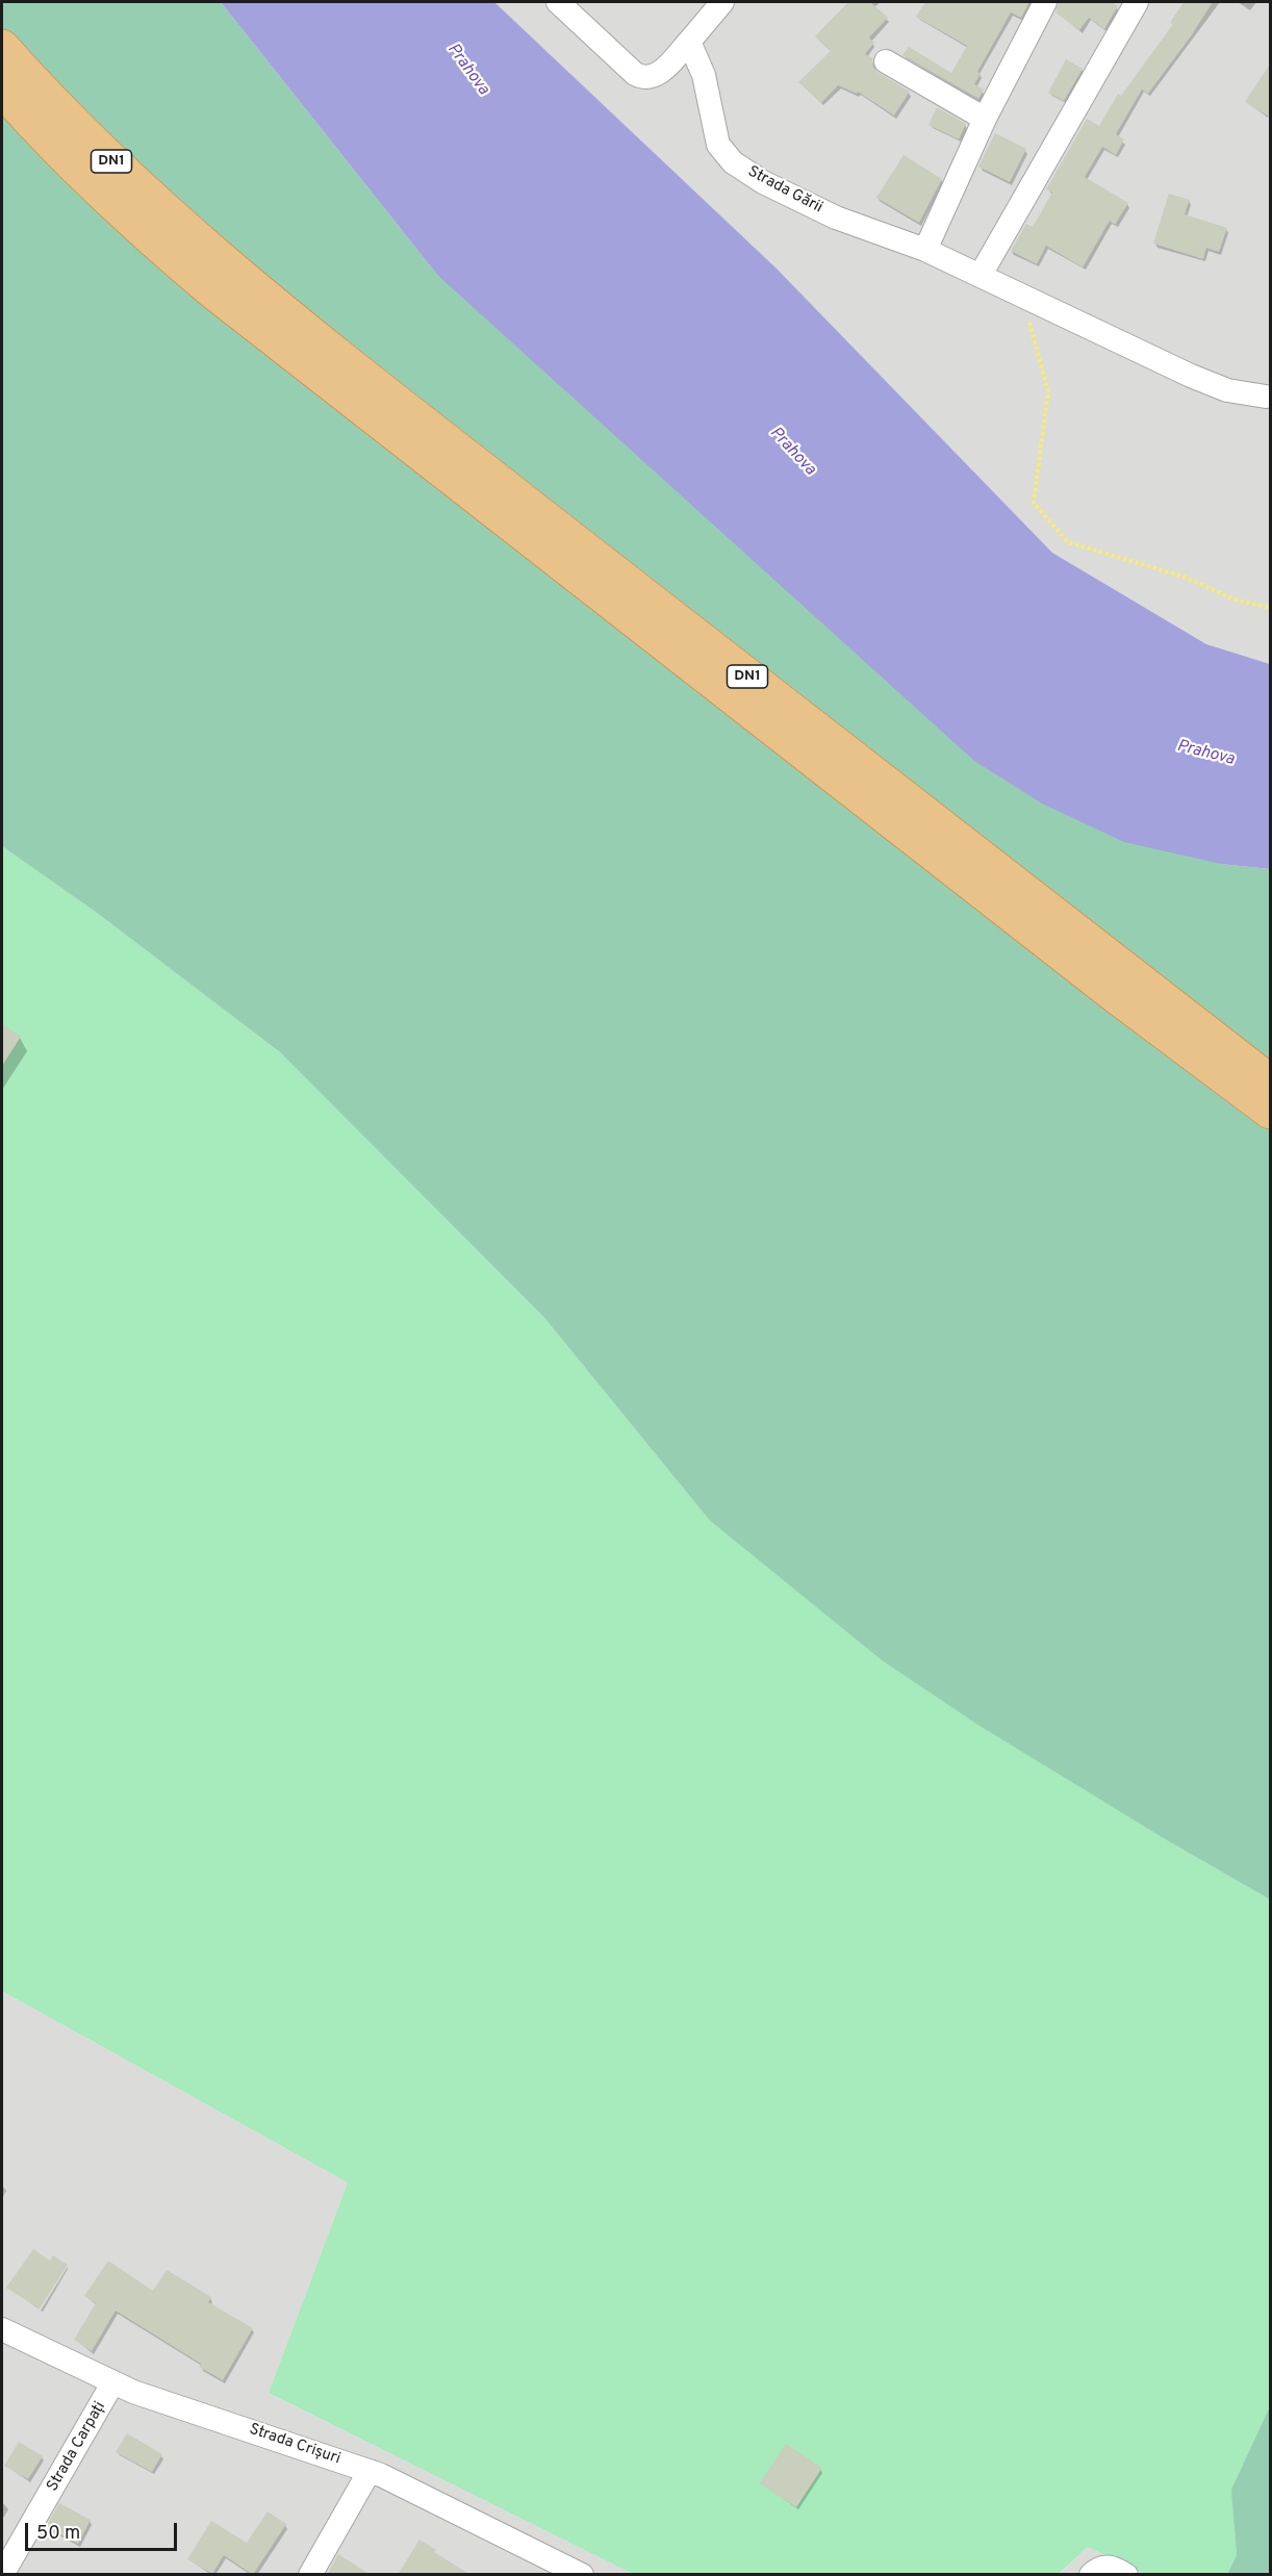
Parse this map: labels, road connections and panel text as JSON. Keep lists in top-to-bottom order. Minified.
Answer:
{"streets":{"highway":["DN1"],"street":["Strada Gării","Strada Crișuri","Strada Carpați"]},"crossings":[["Strada Crișuri","Strada Carpați"]],"water":["Prahova"],"scale_bar":"50 m"}
